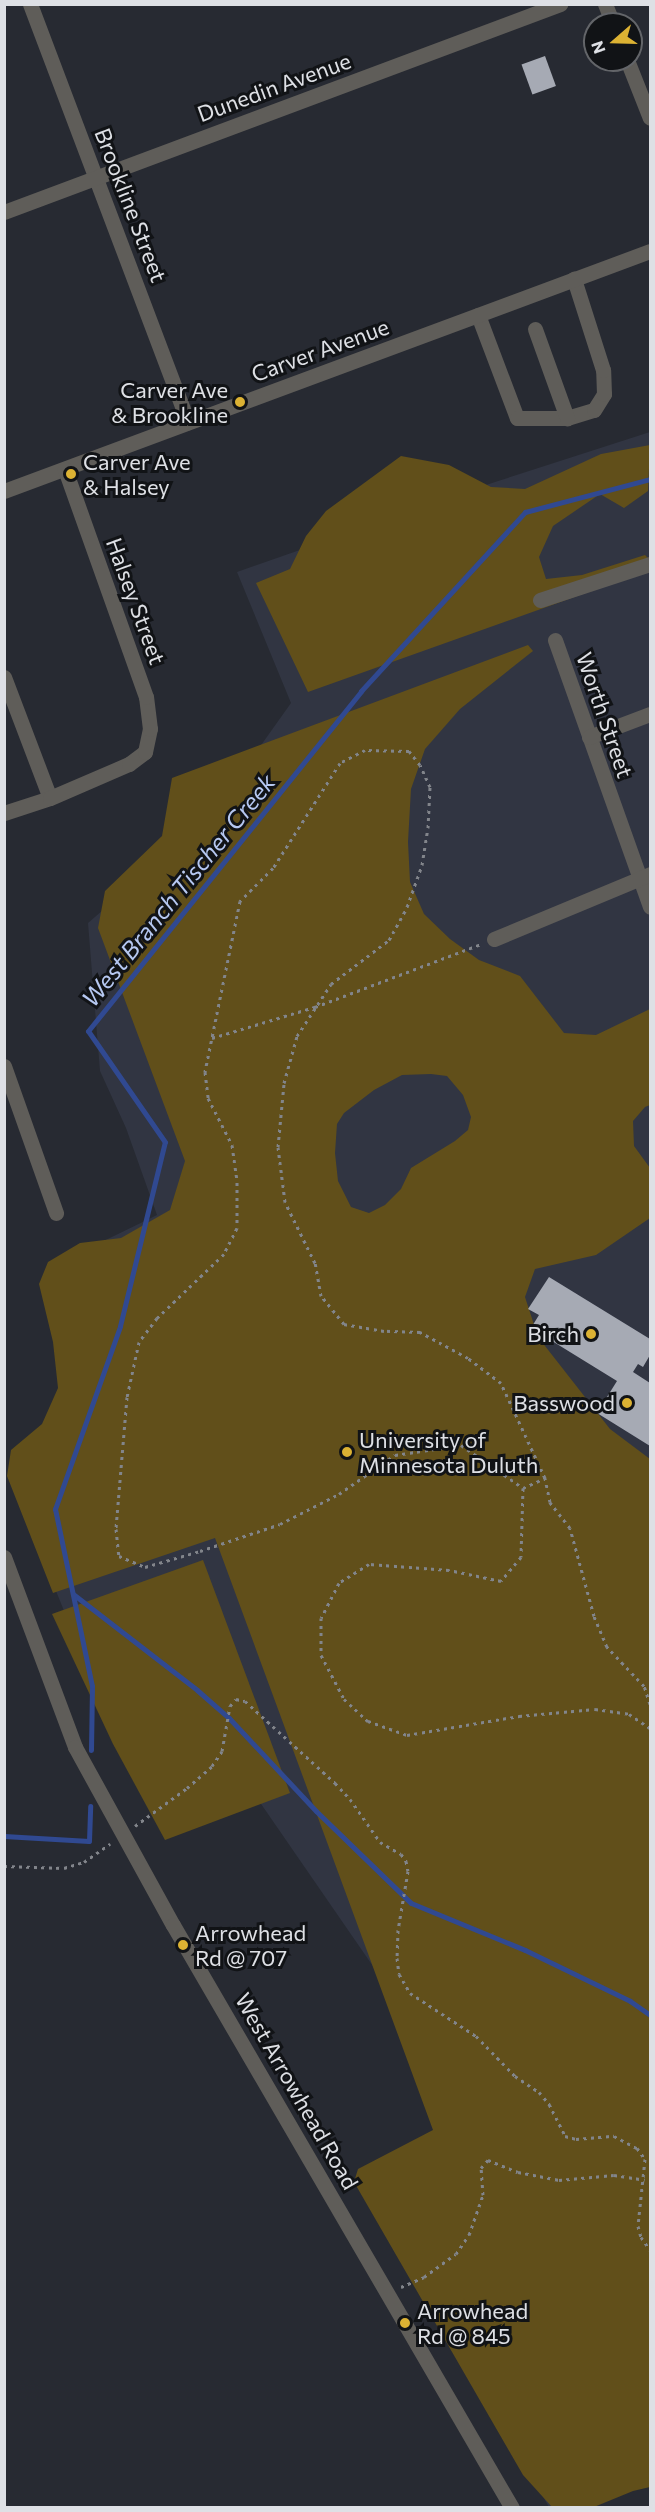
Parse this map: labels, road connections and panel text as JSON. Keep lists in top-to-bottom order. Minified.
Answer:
{"streets":{"street":["Dunedin Avenue","Brookline Street","Carver Avenue","Halsey Street","Worth Street","West Arrowhead Road"]},"crossings":[["Dunedin Avenue","Brookline Street"],["Brookline Street","Carver Avenue"],["Carver Avenue","Halsey Street"]],"water":["West Branch Tischer Creek"],"places":["Carver Ave & Brookline","Carver Ave & Halsey","Birch","Basswood","University of Minnesota Duluth","Arrowhead Rd @ 707","Arrowhead Rd @ 845"],"north":"left"}
